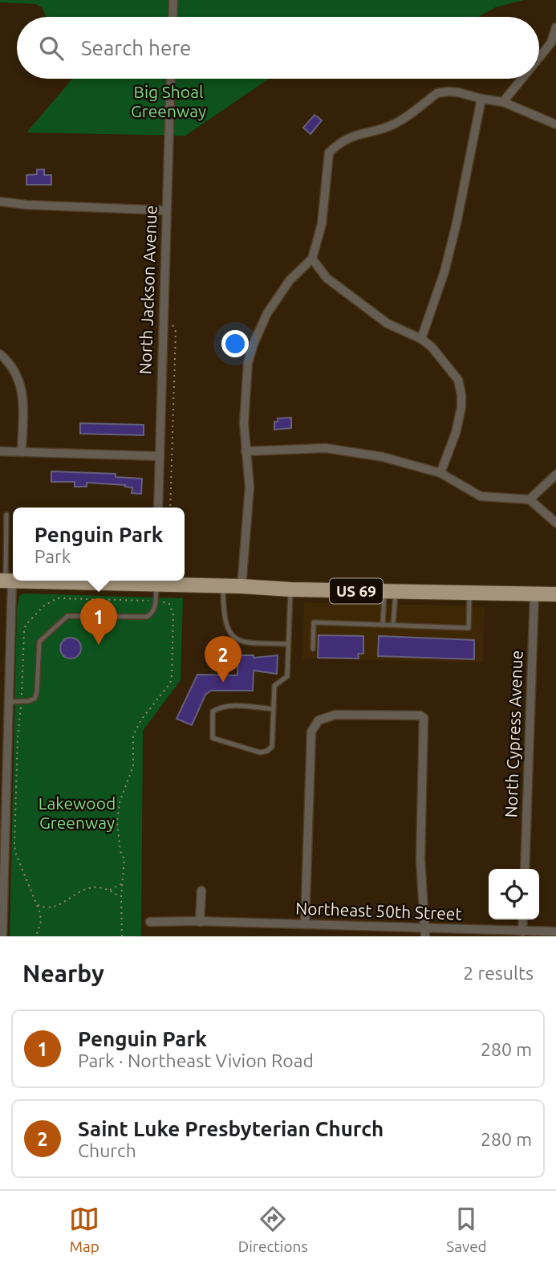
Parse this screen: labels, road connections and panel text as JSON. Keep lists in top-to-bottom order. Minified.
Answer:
{"streets":{"main road":["US 69"],"street":["North Jackson Avenue","North Cypress Avenue","Northeast 50th Street"]},"crossings":[["US 69","North Cypress Avenue"]],"parks":["Big Shoal Greenway","Lakewood Greenway"],"page":{"search":"Search here","popup":["Penguin Park","Park"],"pins":["1","2"],"heading":["Nearby","2 results"],"list":[{"mark":"1","name":"Penguin Park","note":"Park · Northeast Vivion Road","value":"280 m"},{"mark":"2","name":"Saint Luke Presbyterian Church","note":"Church","value":"280 m"}],"nav":["Map","Directions","Saved"]}}
